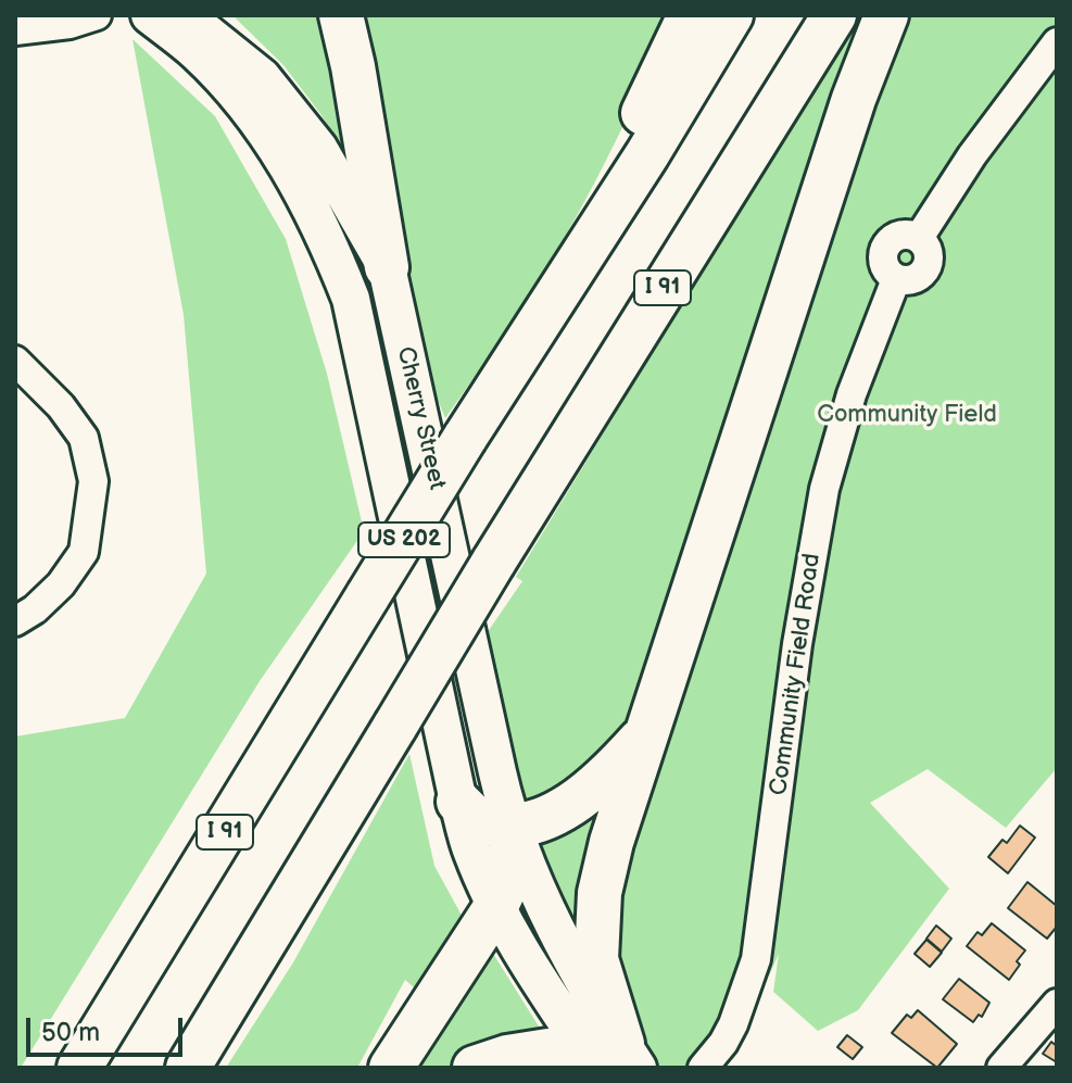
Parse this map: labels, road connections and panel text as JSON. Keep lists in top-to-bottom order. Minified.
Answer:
{"streets":{"highway":["I 91"],"main road":["Cherry Street","US 202"],"street":["Community Field Road"]},"parks":["Community Field"],"scale_bar":"50 m"}
